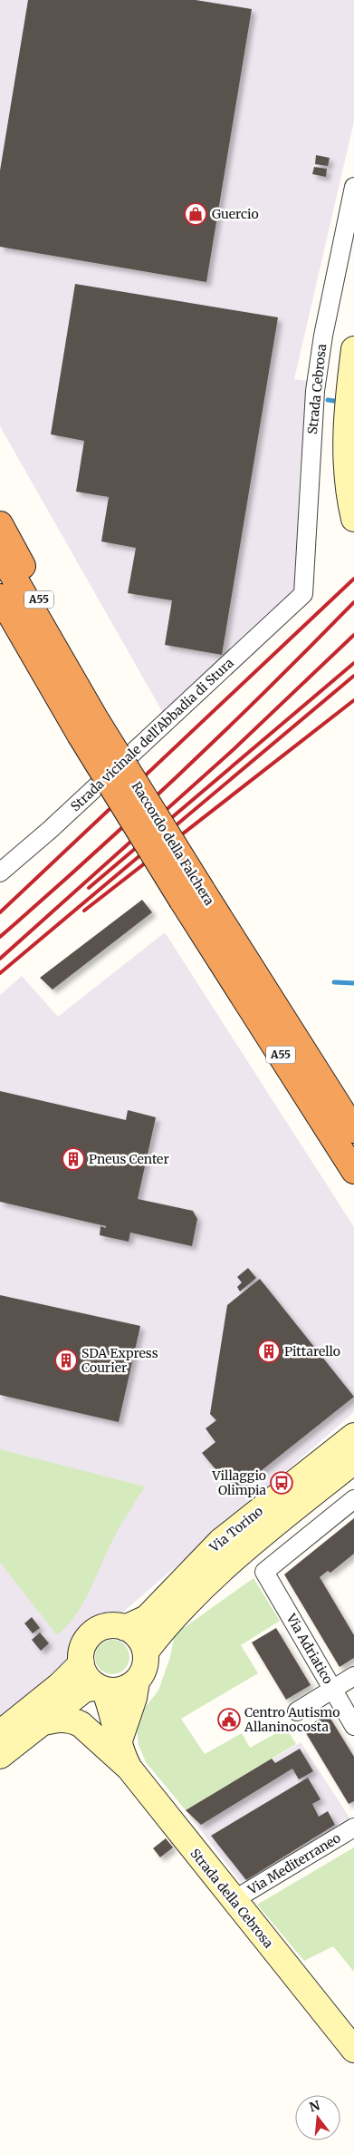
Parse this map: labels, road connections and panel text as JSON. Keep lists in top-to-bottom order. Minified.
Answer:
{"streets":{"highway":["A55","Raccordo della Falchera"],"main road":["Via Torino","Strada della Cebrosa"],"street":["Strada Cebrosa","Strada vicinale dell'Abbadia di Stura","Via Adriatico","Via Mediterraneo"]},"crossings":[["Strada Cebrosa","Strada vicinale dell'Abbadia di Stura"],["A55","Raccordo della Falchera"],["Via Torino","Strada della Cebrosa"],["Via Mediterraneo","Strada della Cebrosa"]],"places":{"shop":["Guercio"],"building":["Pneus Center","Pittarello","SDA Express Courier"],"bus stop":["Villaggio Olimpia"],"public building":["Centro Autismo Allaninocosta"]},"north":"top"}
